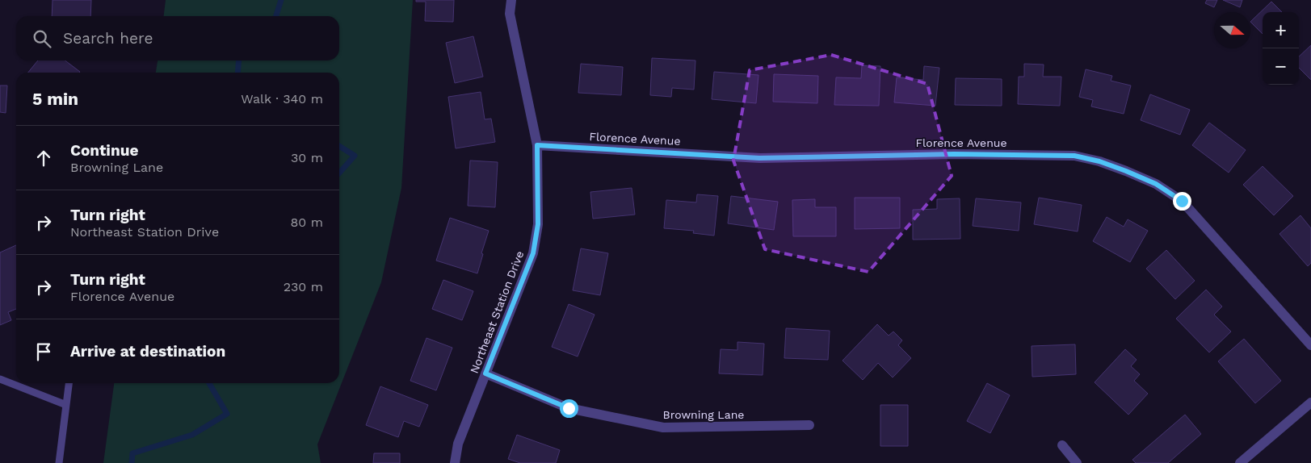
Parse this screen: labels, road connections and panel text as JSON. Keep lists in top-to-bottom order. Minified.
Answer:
{"streets":{"street":["Florence Avenue","Northeast Station Drive","Browning Lane"]},"crossings":[["Florence Avenue","Northeast Station Drive"],["Northeast Station Drive","Browning Lane"]],"north":"right","page":{"map_buttons":["+","−"],"search":"Search here","heading":["5 min","Walk · 340 m"],"list":[["Continue","Browning Lane","30 m"],["Turn right","Northeast Station Drive","80 m"],["Turn right","Florence Avenue","230 m"],"Arrive at destination"]}}
